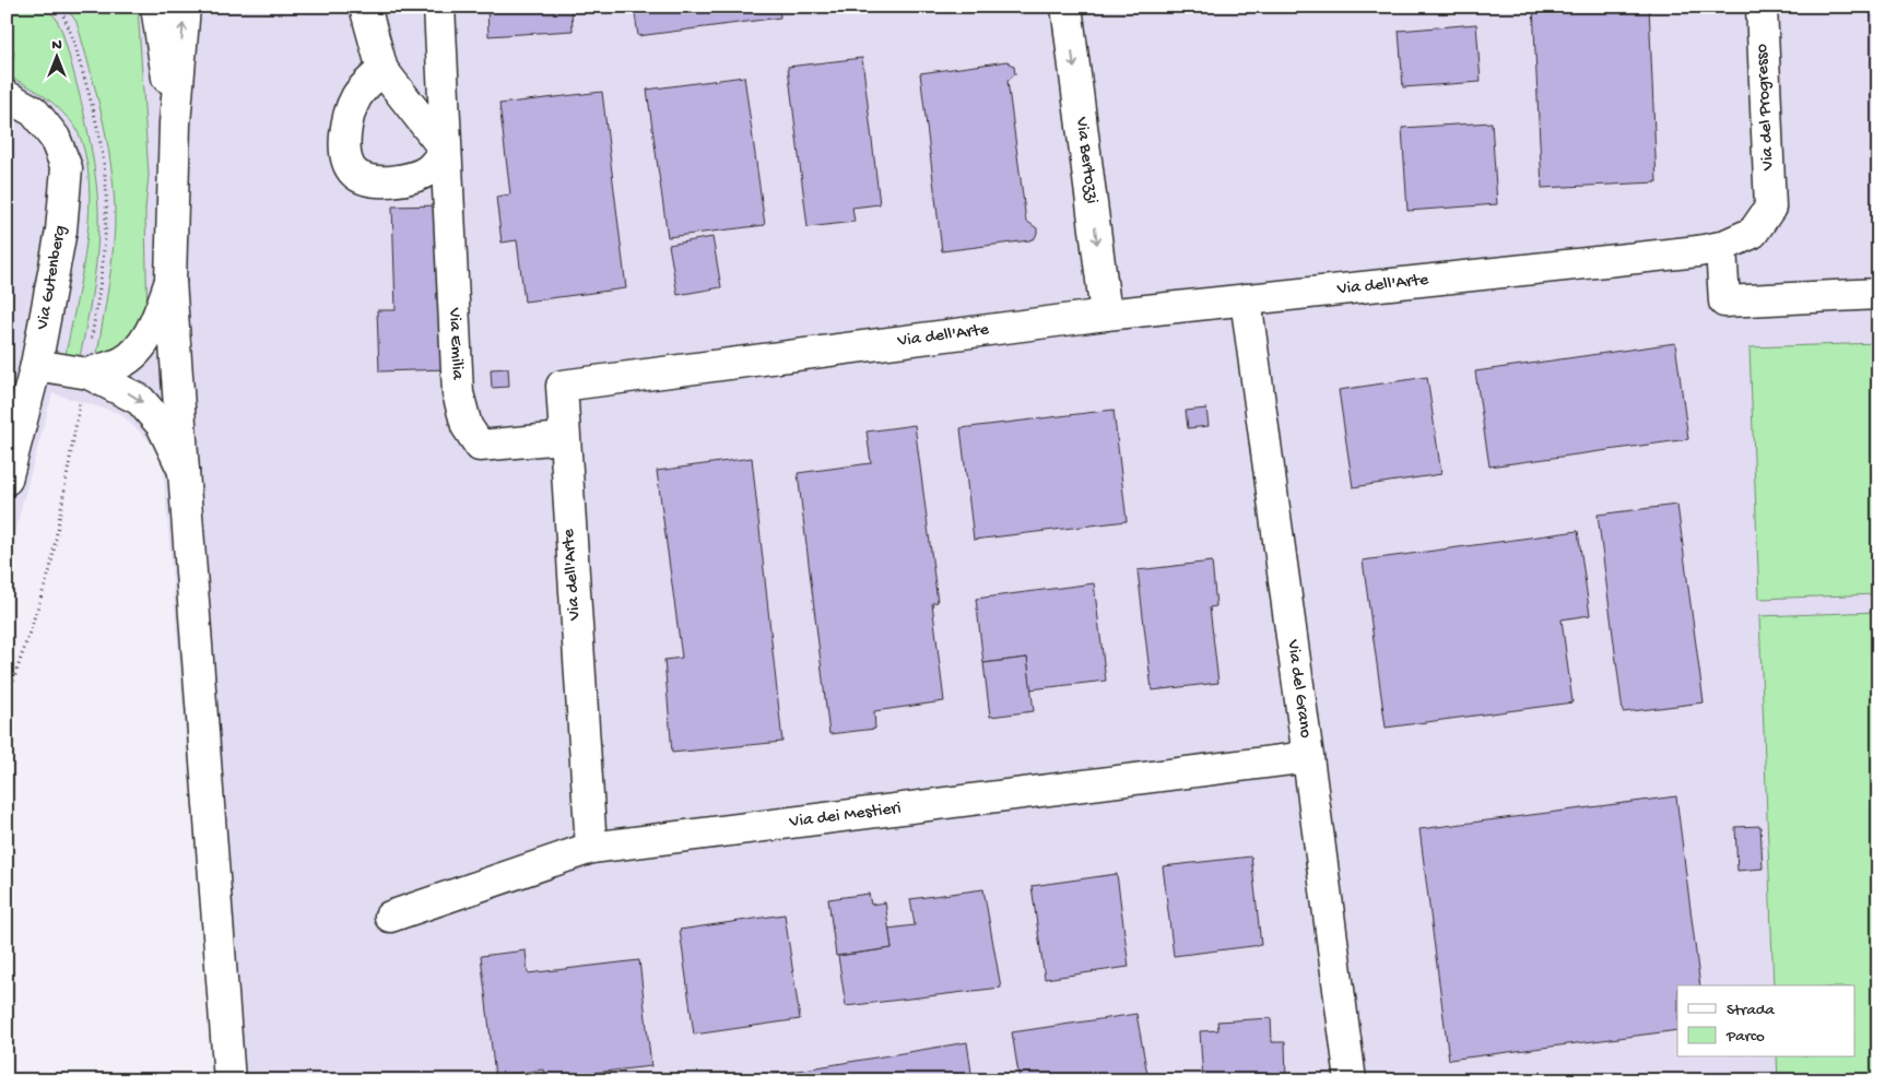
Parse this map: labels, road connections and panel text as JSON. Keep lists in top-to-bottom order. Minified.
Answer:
{"streets":{"street":["Via del Progresso","Via Bertozzi","Via Gutenberg","Via dell'Arte","Via Emilia","Via del Grano","Via dei Mestieri"]},"crossings":[["Via del Progresso","Via dell'Arte"],["Via Bertozzi","Via dell'Arte"],["Via dell'Arte","Via Emilia"],["Via dell'Arte","Via del Grano"],["Via dell'Arte","Via dei Mestieri"],["Via del Grano","Via dei Mestieri"]],"one_way":["Via Bertozzi"],"legend":["Strada","Parco"],"north":"top"}
